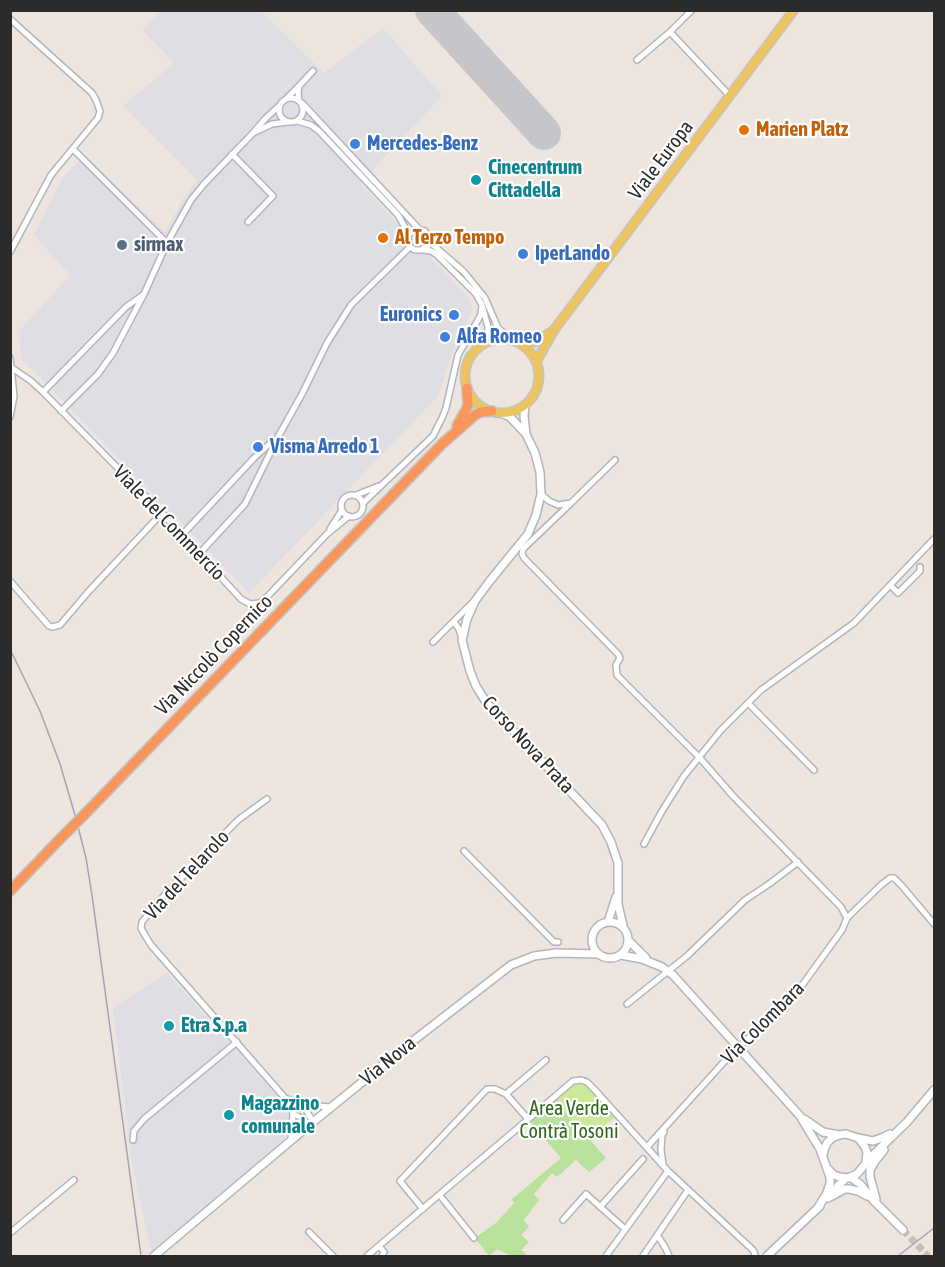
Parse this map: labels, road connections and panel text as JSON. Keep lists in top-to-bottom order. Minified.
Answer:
{"streets":{"highway":["Via Niccolò Copernico"],"main road":["Viale Europa","Corso Nova Prata","Via Nova"],"street":["Viale del Commercio","Via del Telarolo","Via Colombara"]},"crossings":[["Viale Europa","Via Niccolò Copernico"],["Corso Nova Prata","Via Nova"],["Via Colombara","Via Nova"]],"parks":["Area Verde Contrà Tosoni"],"places":["Marien Platz","Mercedes-Benz","Cinecentrum Cittadella","Al Terzo Tempo","sirmax","IperLando","Euronics","Alfa Romeo","Visma Arredo 1","Etra S.p.a","Magazzino comunale"]}
